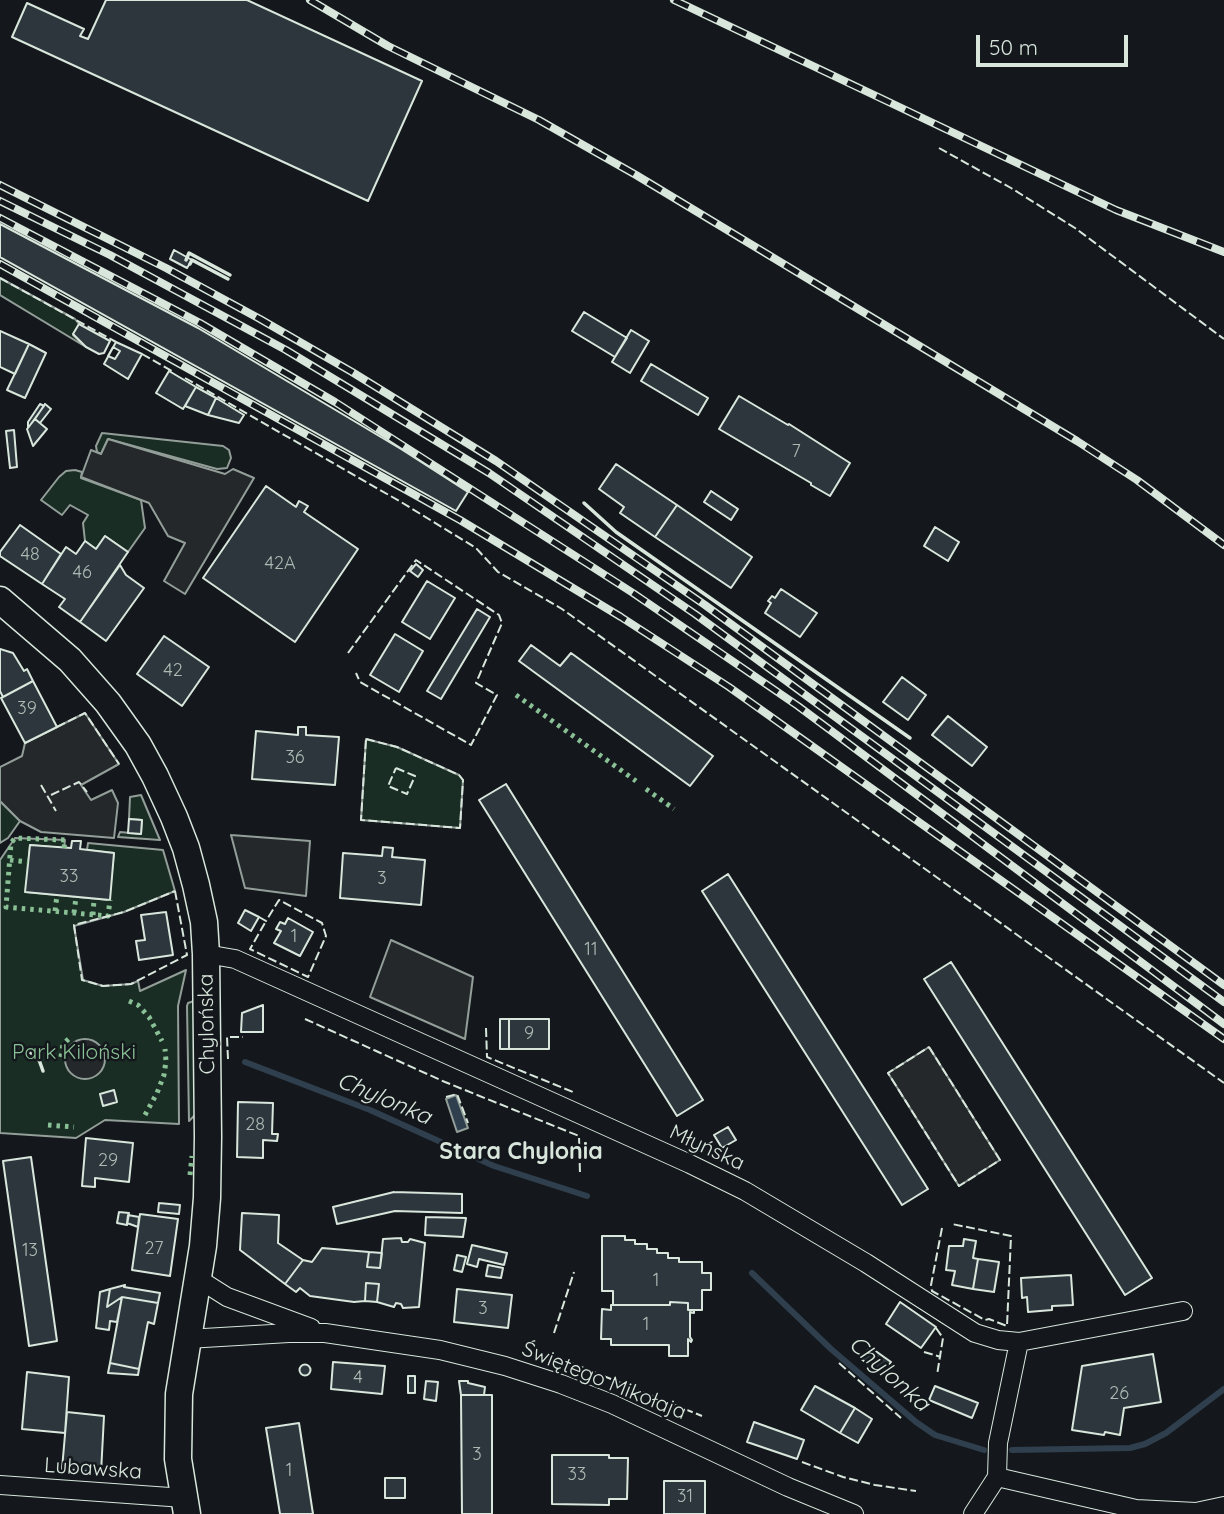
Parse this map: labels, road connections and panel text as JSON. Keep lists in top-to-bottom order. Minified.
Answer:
{"streets":{"street":["Chylońska","Młyńska","Świętego Mikołaja","Lubawska"]},"crossings":[["Chylońska","Młyńska"],["Chylońska","Świętego Mikołaja"],["Chylońska","Lubawska"]],"districts":["Stara Chylonia"],"water":["Chylonka"],"parks":["Park Kiloński"],"house_numbers":["7","48","42A","46","42","39","36","33","3","1","11","9","28","29","27","13","1","3","1","4","26","3","1","33","31"],"scale_bar":"50 m"}
